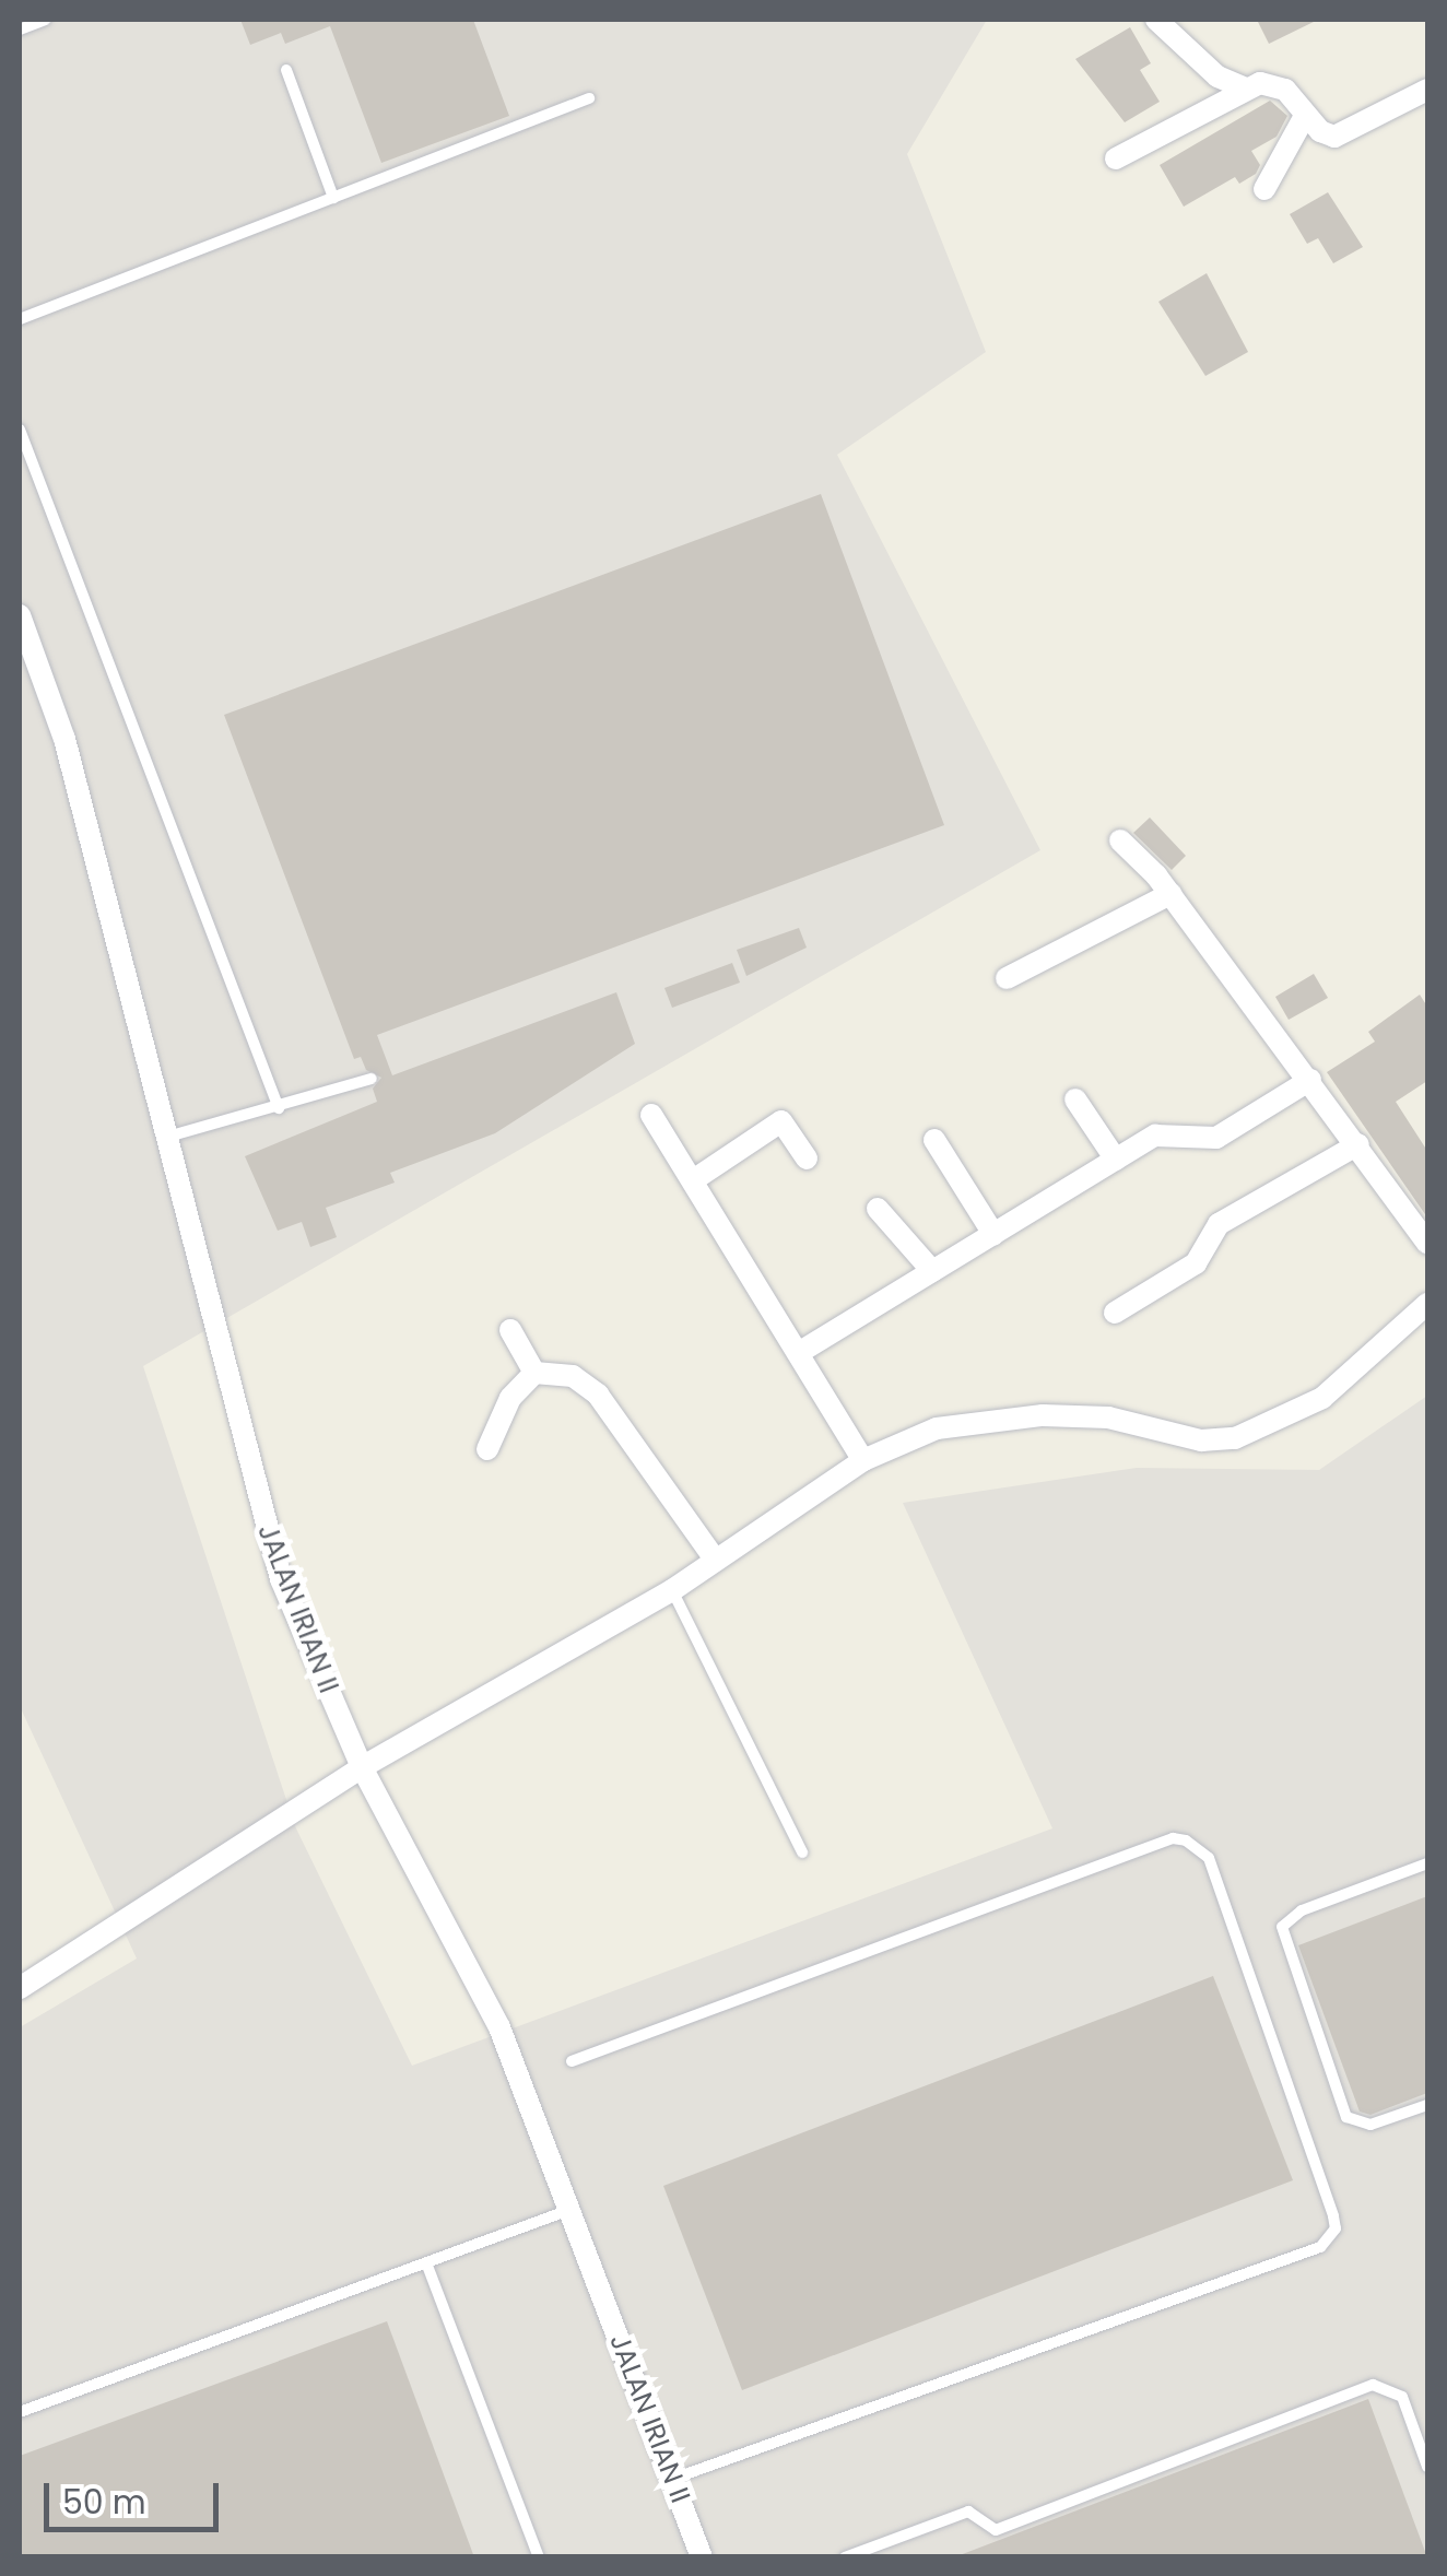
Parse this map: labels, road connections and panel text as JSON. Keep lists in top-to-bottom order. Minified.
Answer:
{"streets":{"street":["JALAN IRIAN II"]},"scale_bar":"50 m"}
